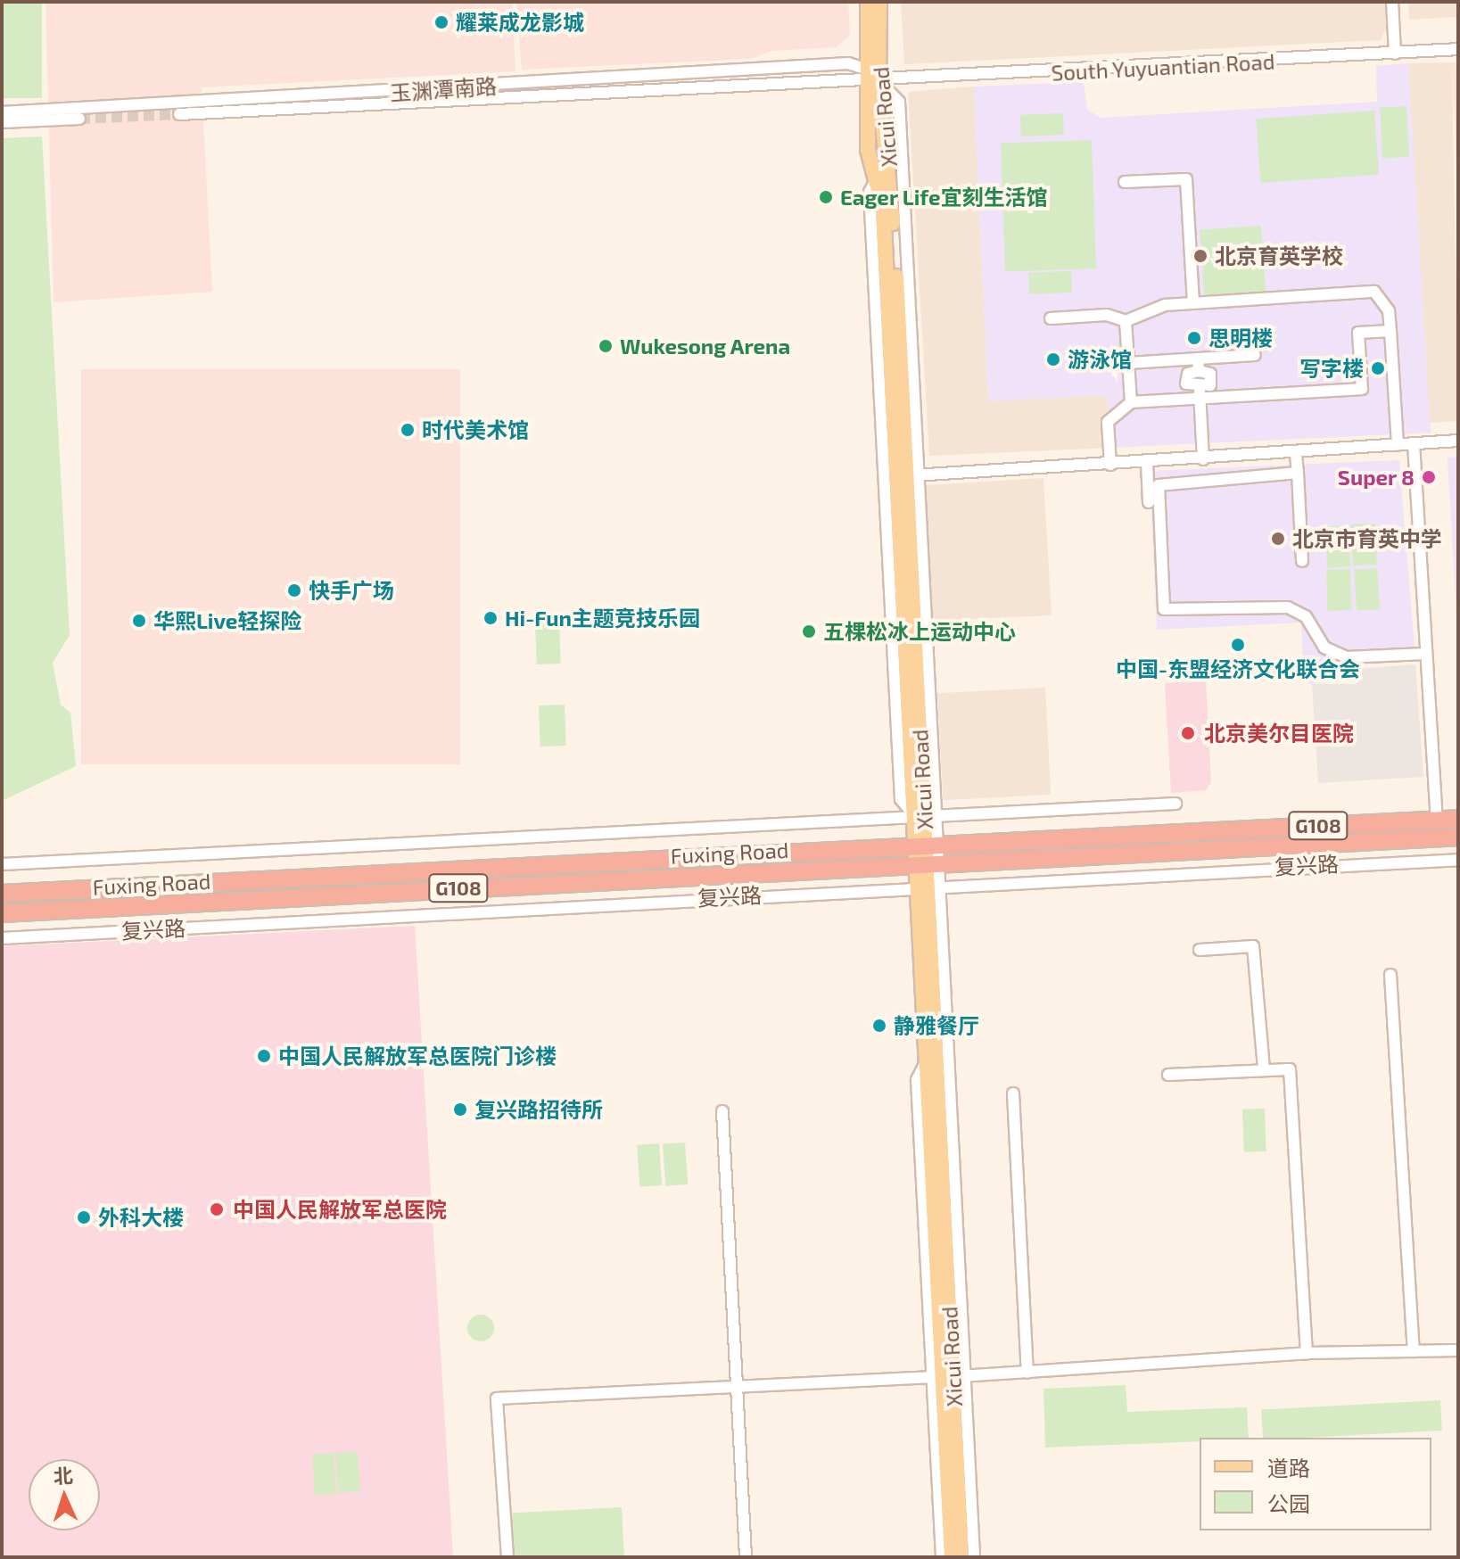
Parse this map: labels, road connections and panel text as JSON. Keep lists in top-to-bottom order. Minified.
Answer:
{"streets":{"highway":["G108","Fuxing Road"],"main road":["Xicui Road"],"street":["South Yuyuantian Road","玉渊潭南路","复兴路"]},"crossings":[["South Yuyuantian Road","玉渊潭南路"],["South Yuyuantian Road","Xicui Road"],["玉渊潭南路","Xicui Road"],["Xicui Road","Fuxing Road"],["Xicui Road","复兴路"]],"places":["耀莱成龙影城","Eager Life宜刻生活馆","北京育英学校","思明楼","Wukesong Arena","游泳馆","写字楼","时代美术馆","Super 8","北京市育英中学","快手广场","Hi-Fun主题竞技乐园","华熙Live轻探险","五棵松冰上运动中心","中国-东盟经济文化联合会","北京美尔目医院","静雅餐厅","中国人民解放军总医院门诊楼","复兴路招待所","中国人民解放军总医院","外科大楼"],"legend":["道路","公园"],"north":"top"}
